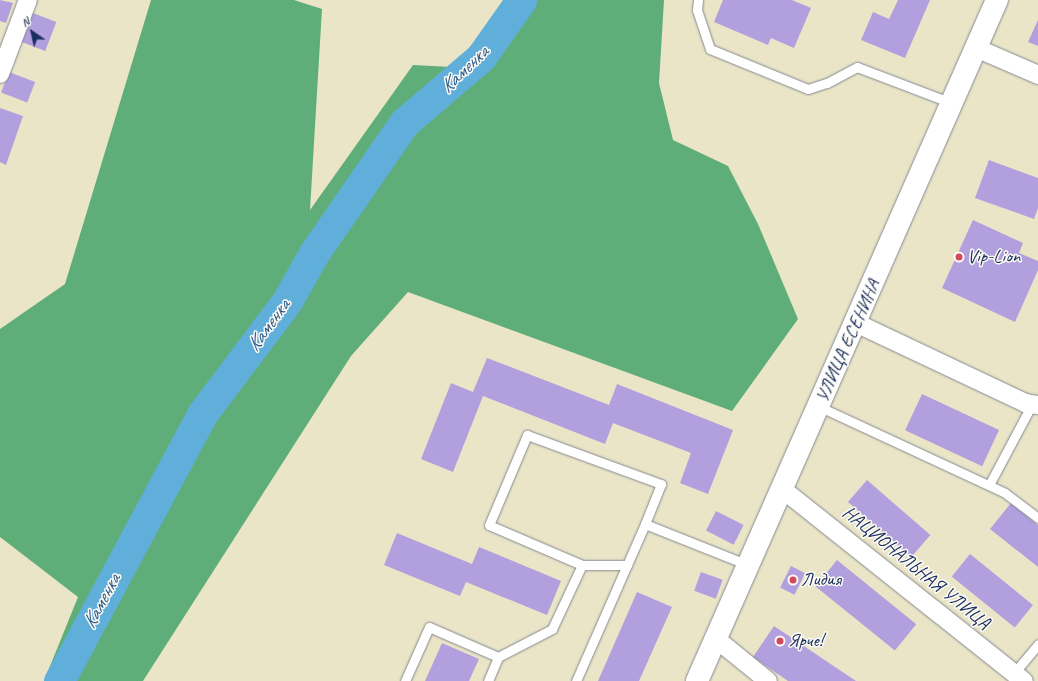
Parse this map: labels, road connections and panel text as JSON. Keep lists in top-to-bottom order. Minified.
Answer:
{"streets":{"street":["УЛИЦА ЕСЕНИНА","НАЦИОНАЛЬНАЯ УЛИЦА"]},"crossings":[["УЛИЦА ЕСЕНИНА","НАЦИОНАЛЬНАЯ УЛИЦА"]],"water":["Каменка"],"places":["Vip-Lion","Лидия","Ярче!"],"north":"top left"}
